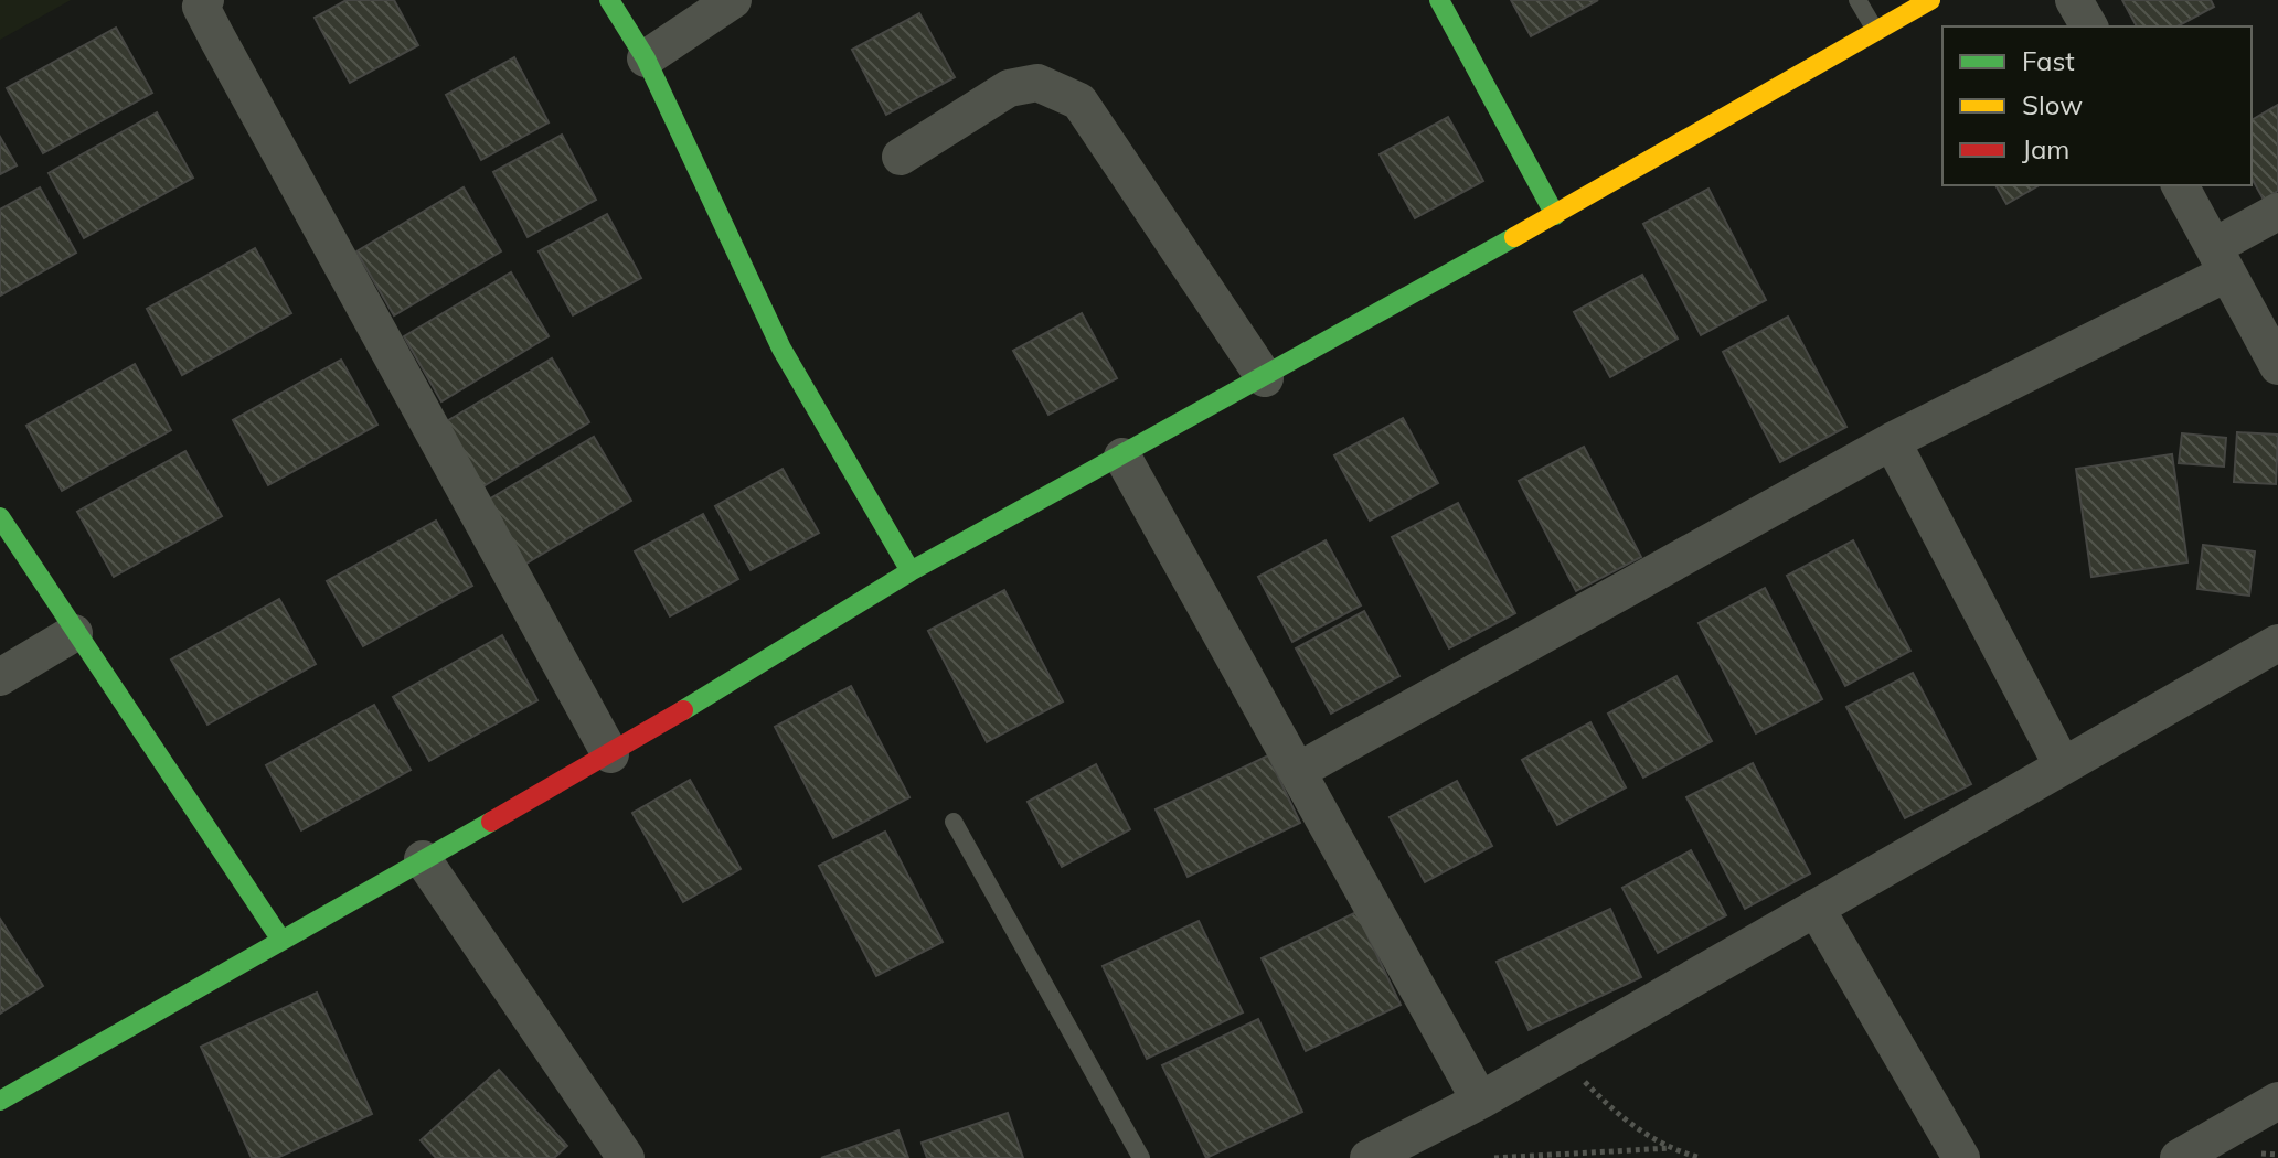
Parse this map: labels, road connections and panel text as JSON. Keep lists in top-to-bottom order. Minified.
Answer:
{"legend":["Fast","Slow","Jam"]}
